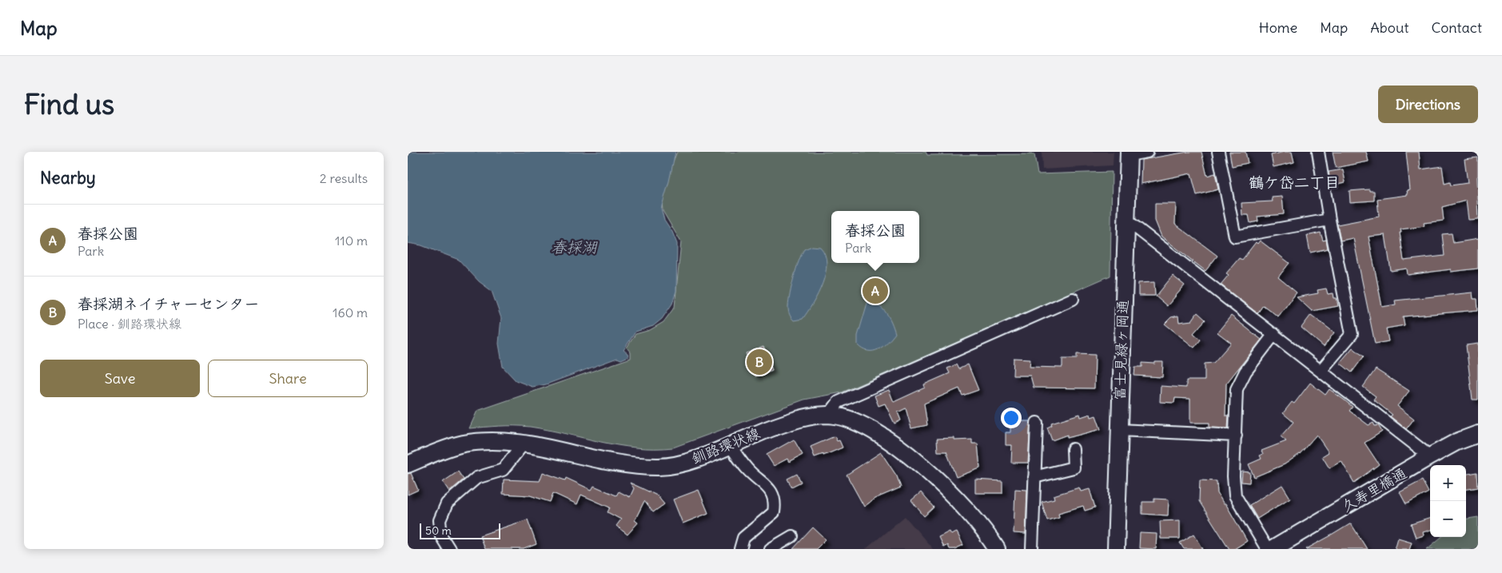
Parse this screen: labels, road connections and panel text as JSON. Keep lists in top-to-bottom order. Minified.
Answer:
{"streets":{"street":["富士見緑ヶ岡通","釧路環状線","久寿里橋通"]},"districts":["鶴ケ岱二丁目"],"water":["春採湖"],"scale_bar":"50 m","page":{"header":"Map","nav":["Home","Map","About","Contact"],"buttons":["Directions",["Save","Share"]],"title":"Find us","heading":["Nearby","2 results"],"list":[{"mark":"A","name":"春採公園","note":"Park","value":"110 m"},{"mark":"B","name":"春採湖ネイチャーセンター","note":"Place · 釧路環状線","value":"160 m"}],"popup":["春採公園","Park"],"pins":["A","B"],"map_buttons":["+","−"],"scale":"50 m"}}
